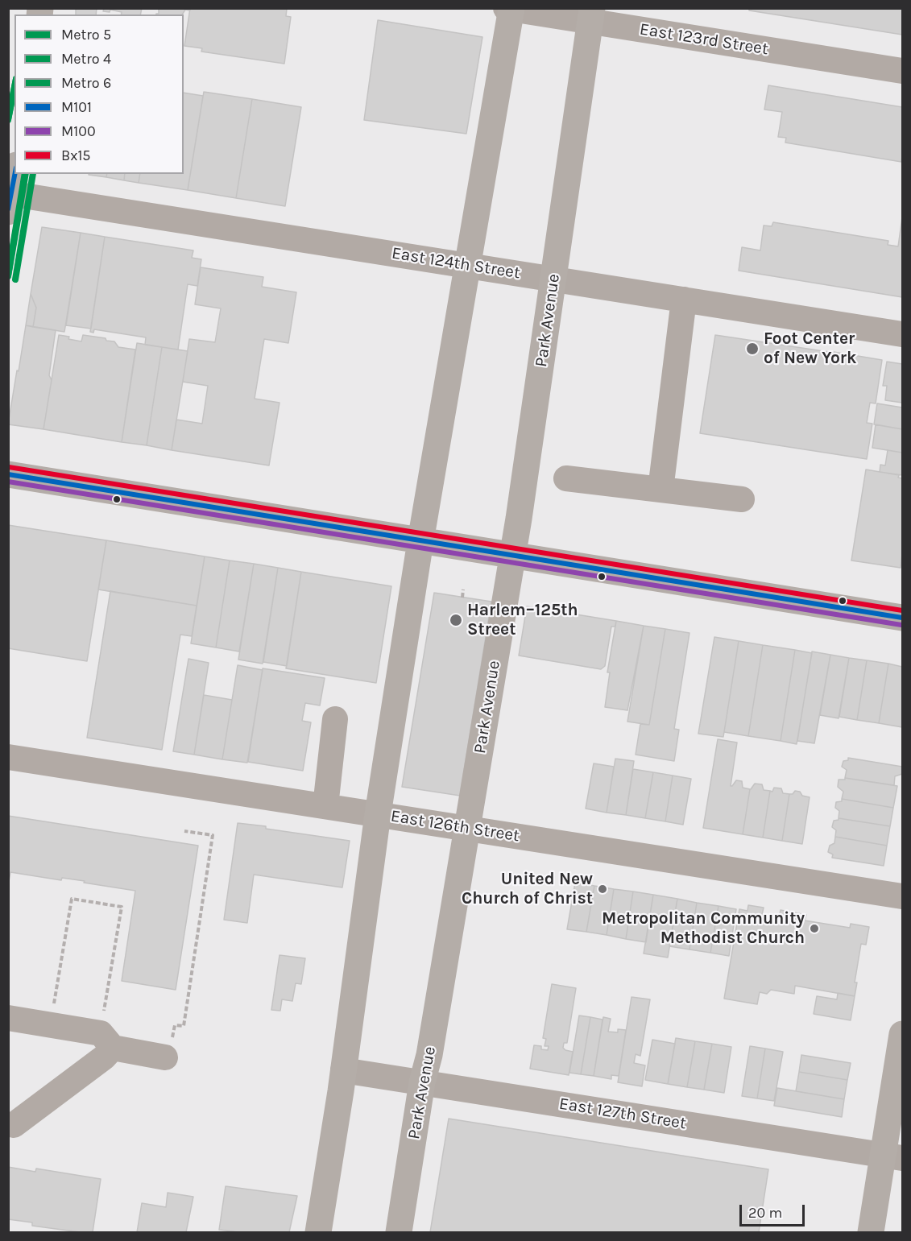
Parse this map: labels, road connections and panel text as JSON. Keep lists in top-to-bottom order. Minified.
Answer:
{"streets":{"main road":["Park Avenue"],"street":["East 123rd Street","East 124th Street","East 126th Street","East 127th Street"]},"crossings":[["East 123rd Street","Park Avenue"],["East 124th Street","Park Avenue"],["Park Avenue","East 126th Street"],["Park Avenue","East 127th Street"]],"places":["Foot Center of New York","Harlem–125th Street","United New Church of Christ","Metropolitan Community Methodist Church"],"lines":["metro line 6","metro line 5","metro line 4","transit line M101","transit line Bx15","transit line M100"],"legend":["Metro 5","Metro 4","Metro 6","M101","M100","Bx15"],"scale_bar":"20 m"}
